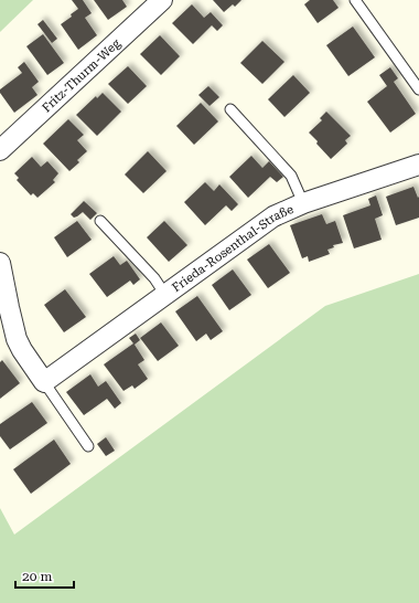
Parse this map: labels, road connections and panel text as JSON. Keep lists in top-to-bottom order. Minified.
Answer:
{"streets":{"street":["Fritz-Thurm-Weg","Frieda-Rosenthal-Straße"]},"scale_bar":"20 m"}
